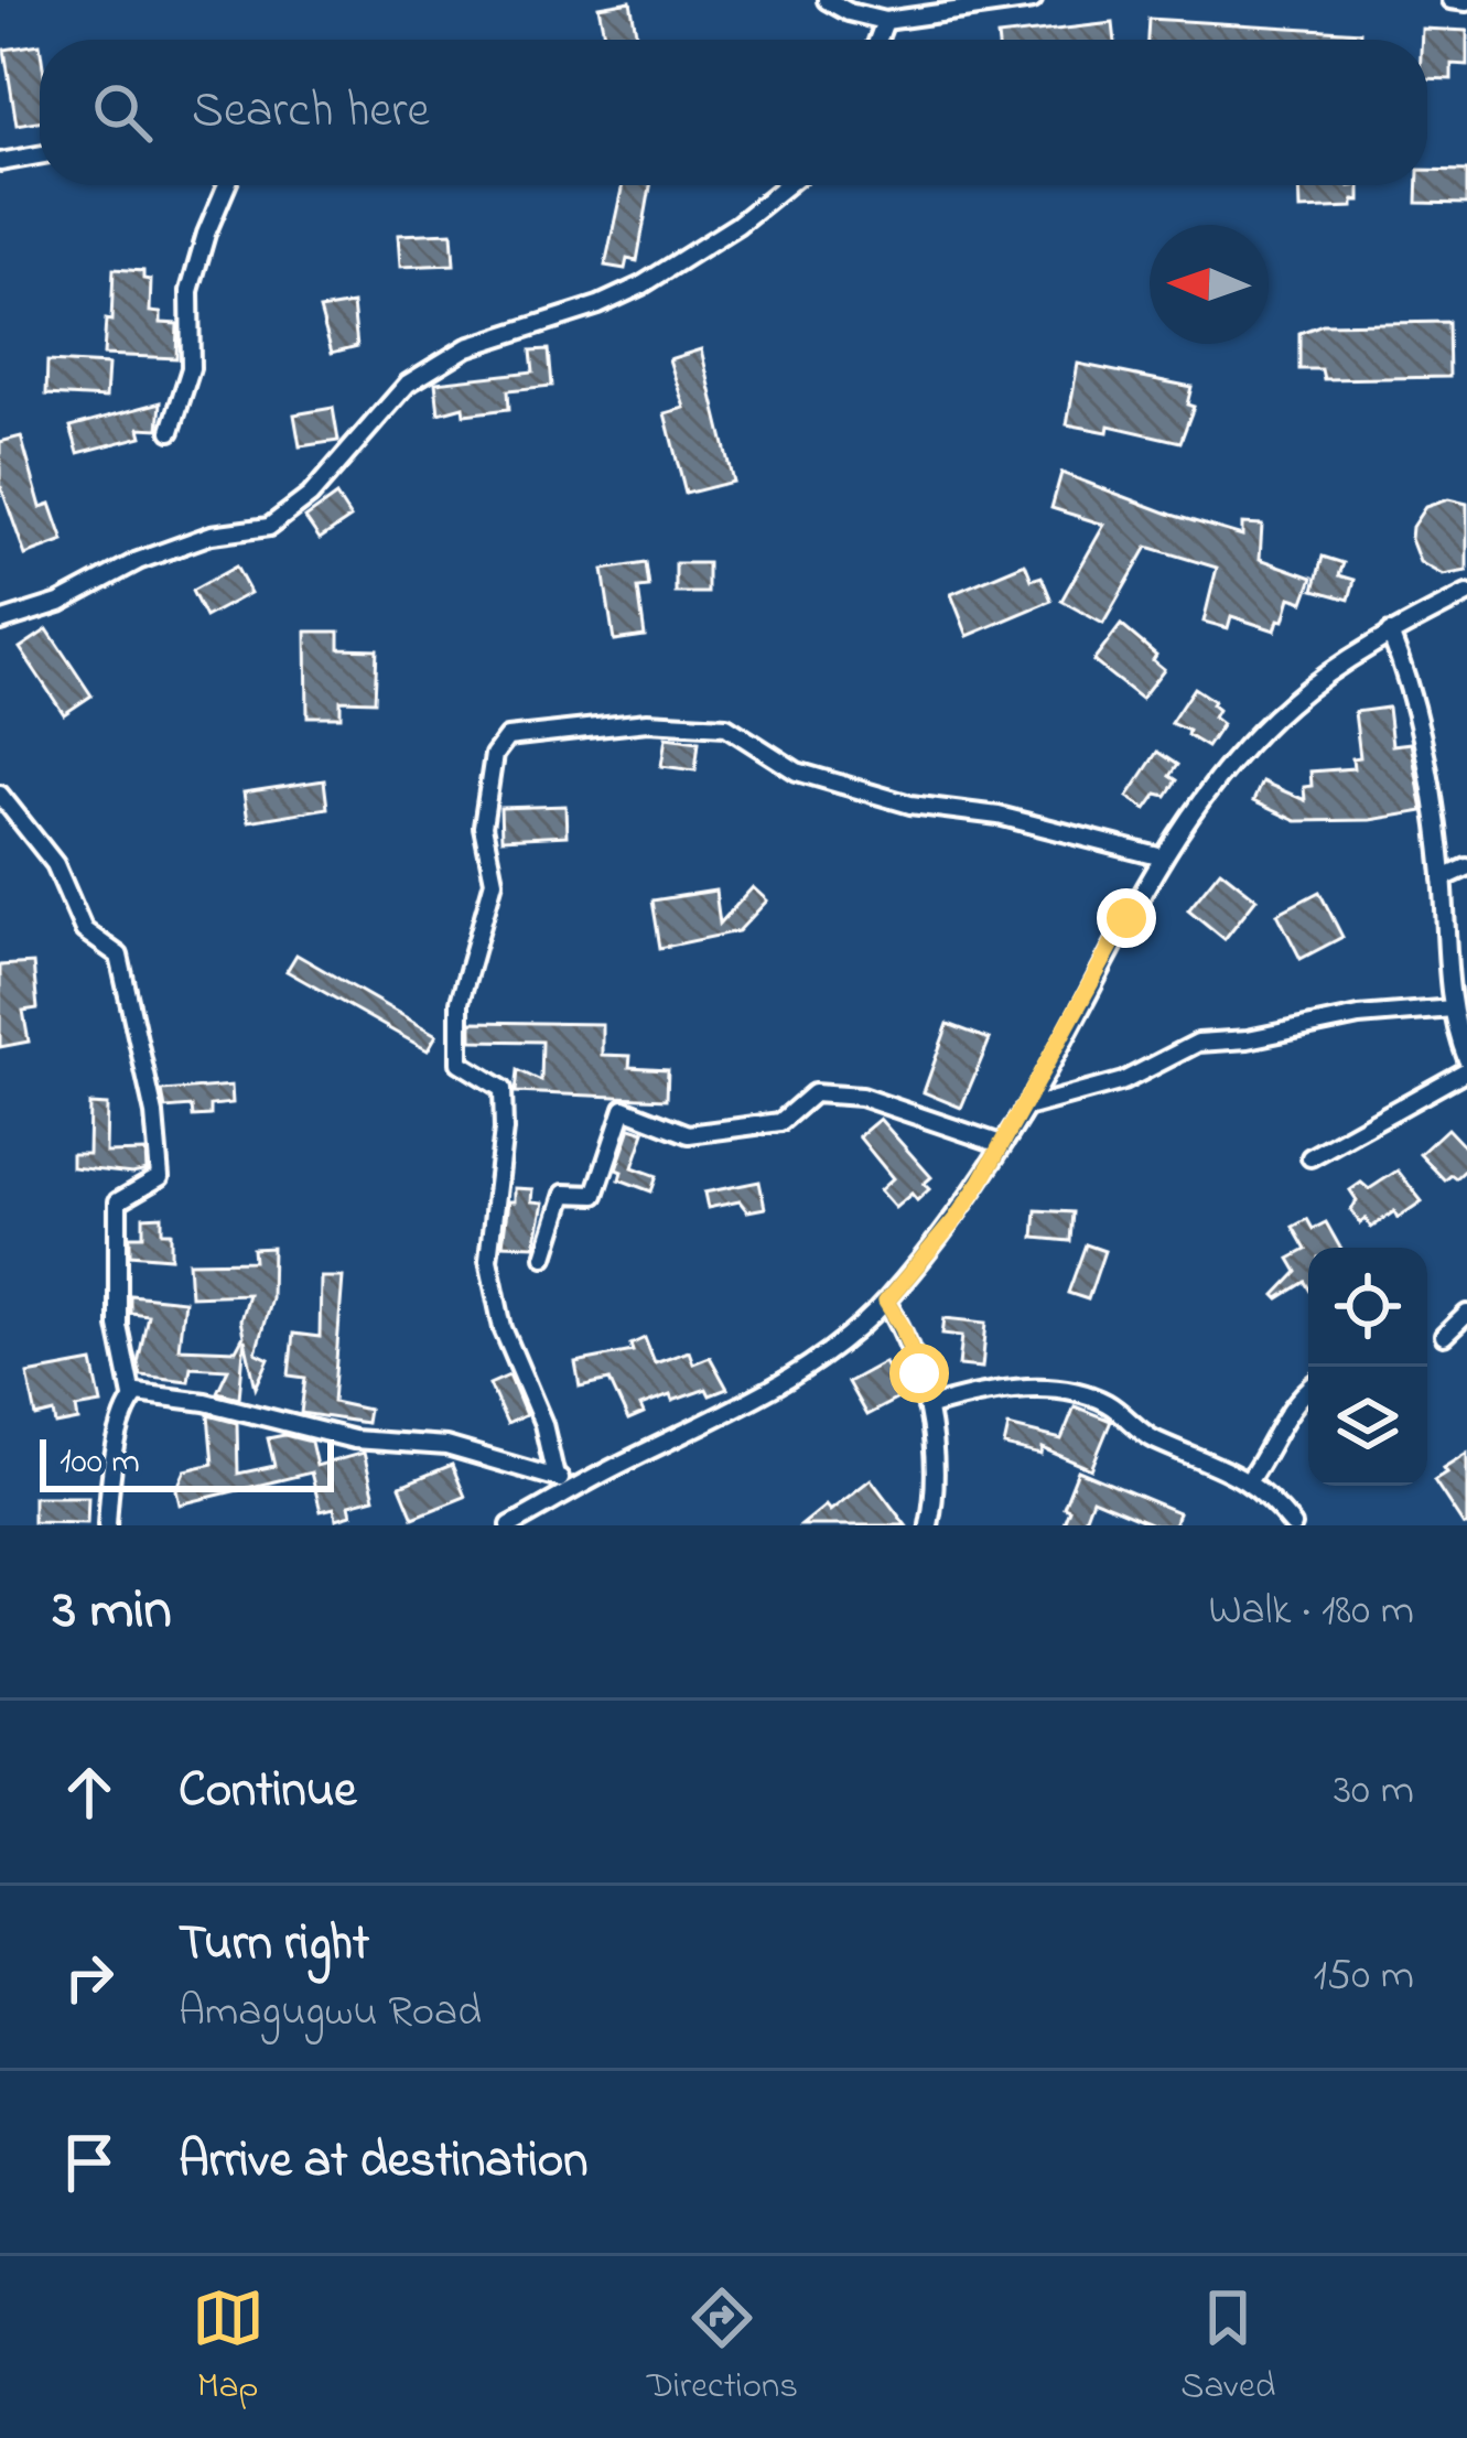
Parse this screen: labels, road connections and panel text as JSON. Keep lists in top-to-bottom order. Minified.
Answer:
{"scale_bar":"100 m","north":"left","page":{"search":"Search here","scale":"100 m","heading":["3 min","Walk · 180 m"],"list":[["Continue","30 m"],["Turn right","Amagugwu Road","150 m"],"Arrive at destination"],"nav":["Map","Directions","Saved"]}}
